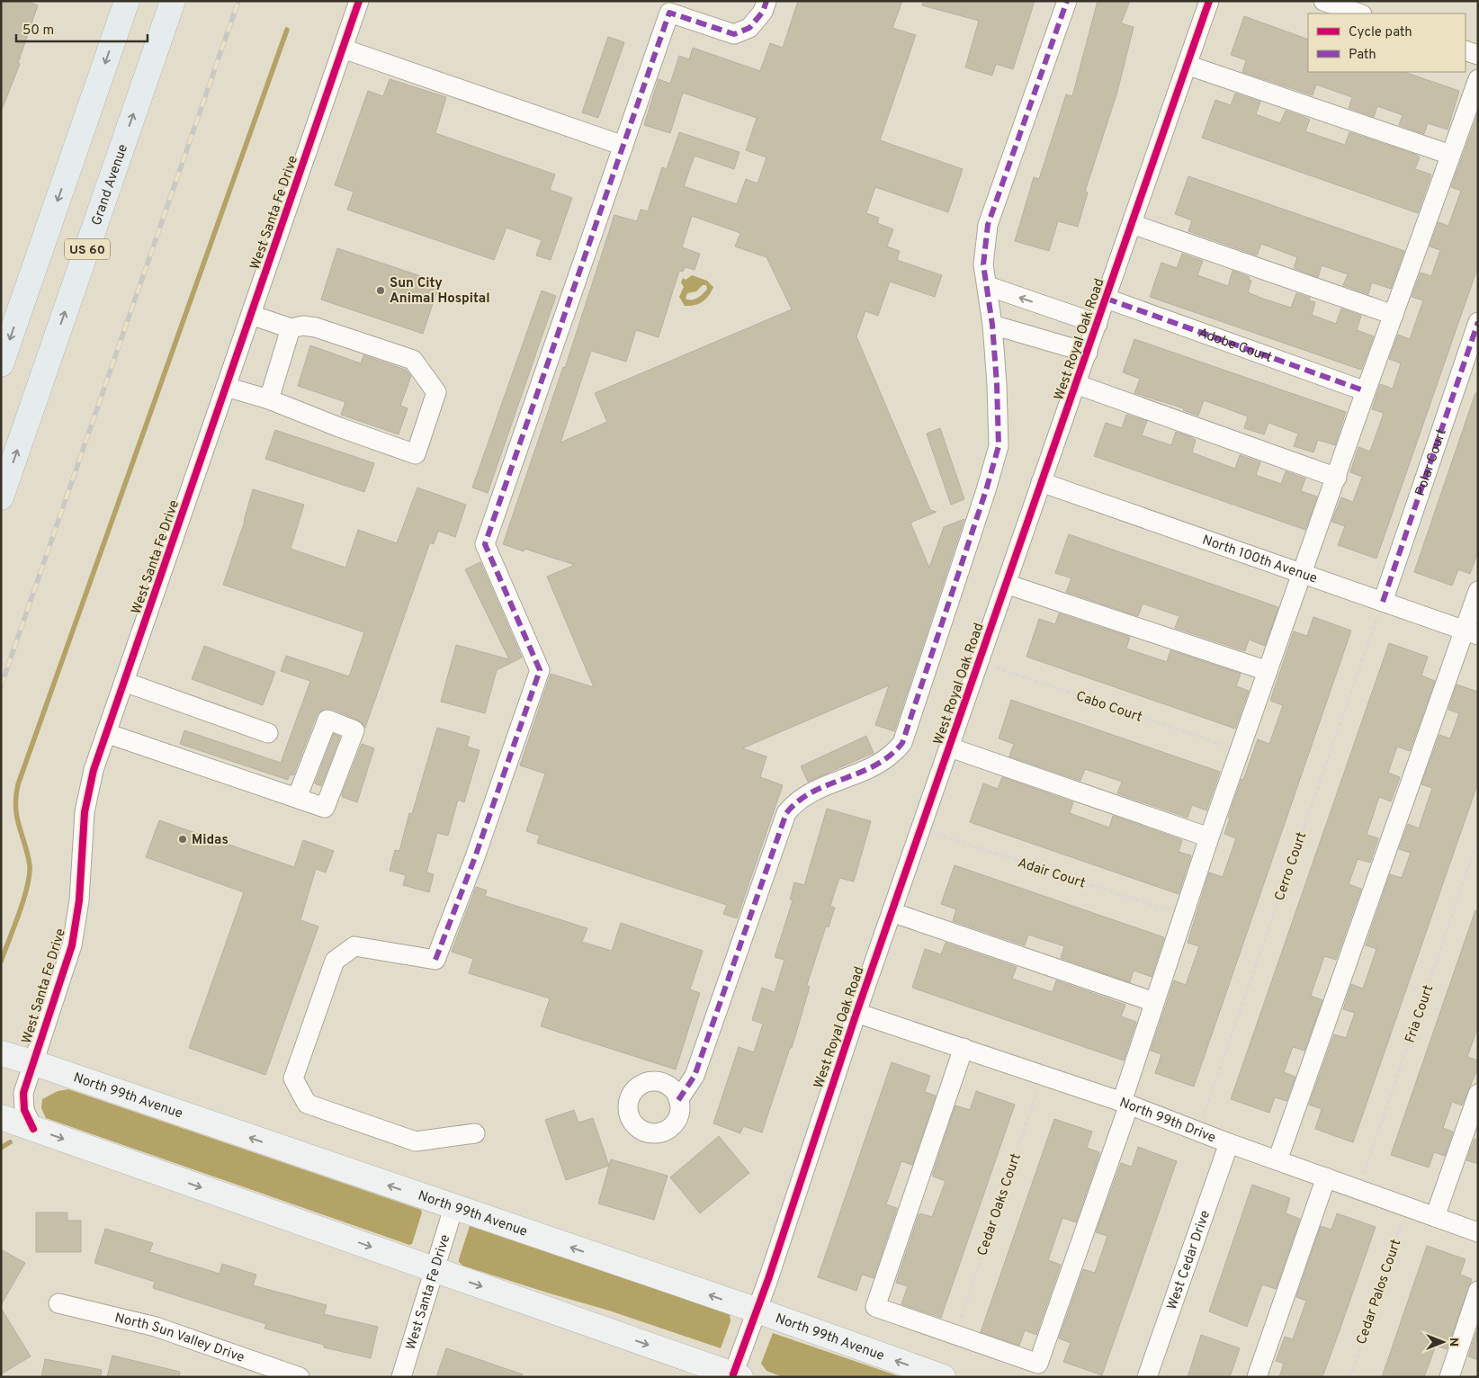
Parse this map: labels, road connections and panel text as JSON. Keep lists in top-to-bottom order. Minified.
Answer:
{"streets":{"highway":["Grand Avenue","US 60"],"main road":["North 99th Avenue"],"street":["West Santa Fe Drive","West Royal Oak Road","Adobe Court","Polar Court","North 100th Avenue","North 99th Drive","West Cedar Drive","North Sun Valley Drive"],"path":["Cabo Court","Cerro Court","Adair Court","Fria Court","Cedar Oaks Court","Cedar Palos Court"]},"crossings":[["West Santa Fe Drive","North 99th Avenue"],["West Royal Oak Road","Adobe Court"],["West Royal Oak Road","North 100th Avenue"],["West Royal Oak Road","Cabo Court"],["West Royal Oak Road","Adair Court"],["West Royal Oak Road","North 99th Avenue"],["West Royal Oak Road","North 99th Drive"],["Polar Court","North 100th Avenue"],["Polar Court","Cerro Court"],["North 100th Avenue","Cerro Court"],["Cerro Court","North 99th Drive"],["Fria Court","North 99th Drive"],["North 99th Drive","Cedar Oaks Court"],["North 99th Drive","West Cedar Drive"],["North 99th Drive","Cedar Palos Court"]],"places":["Sun City Animal Hospital","Midas"],"legend":["Cycle path","Path"],"scale_bar":"50 m","north":"right"}
